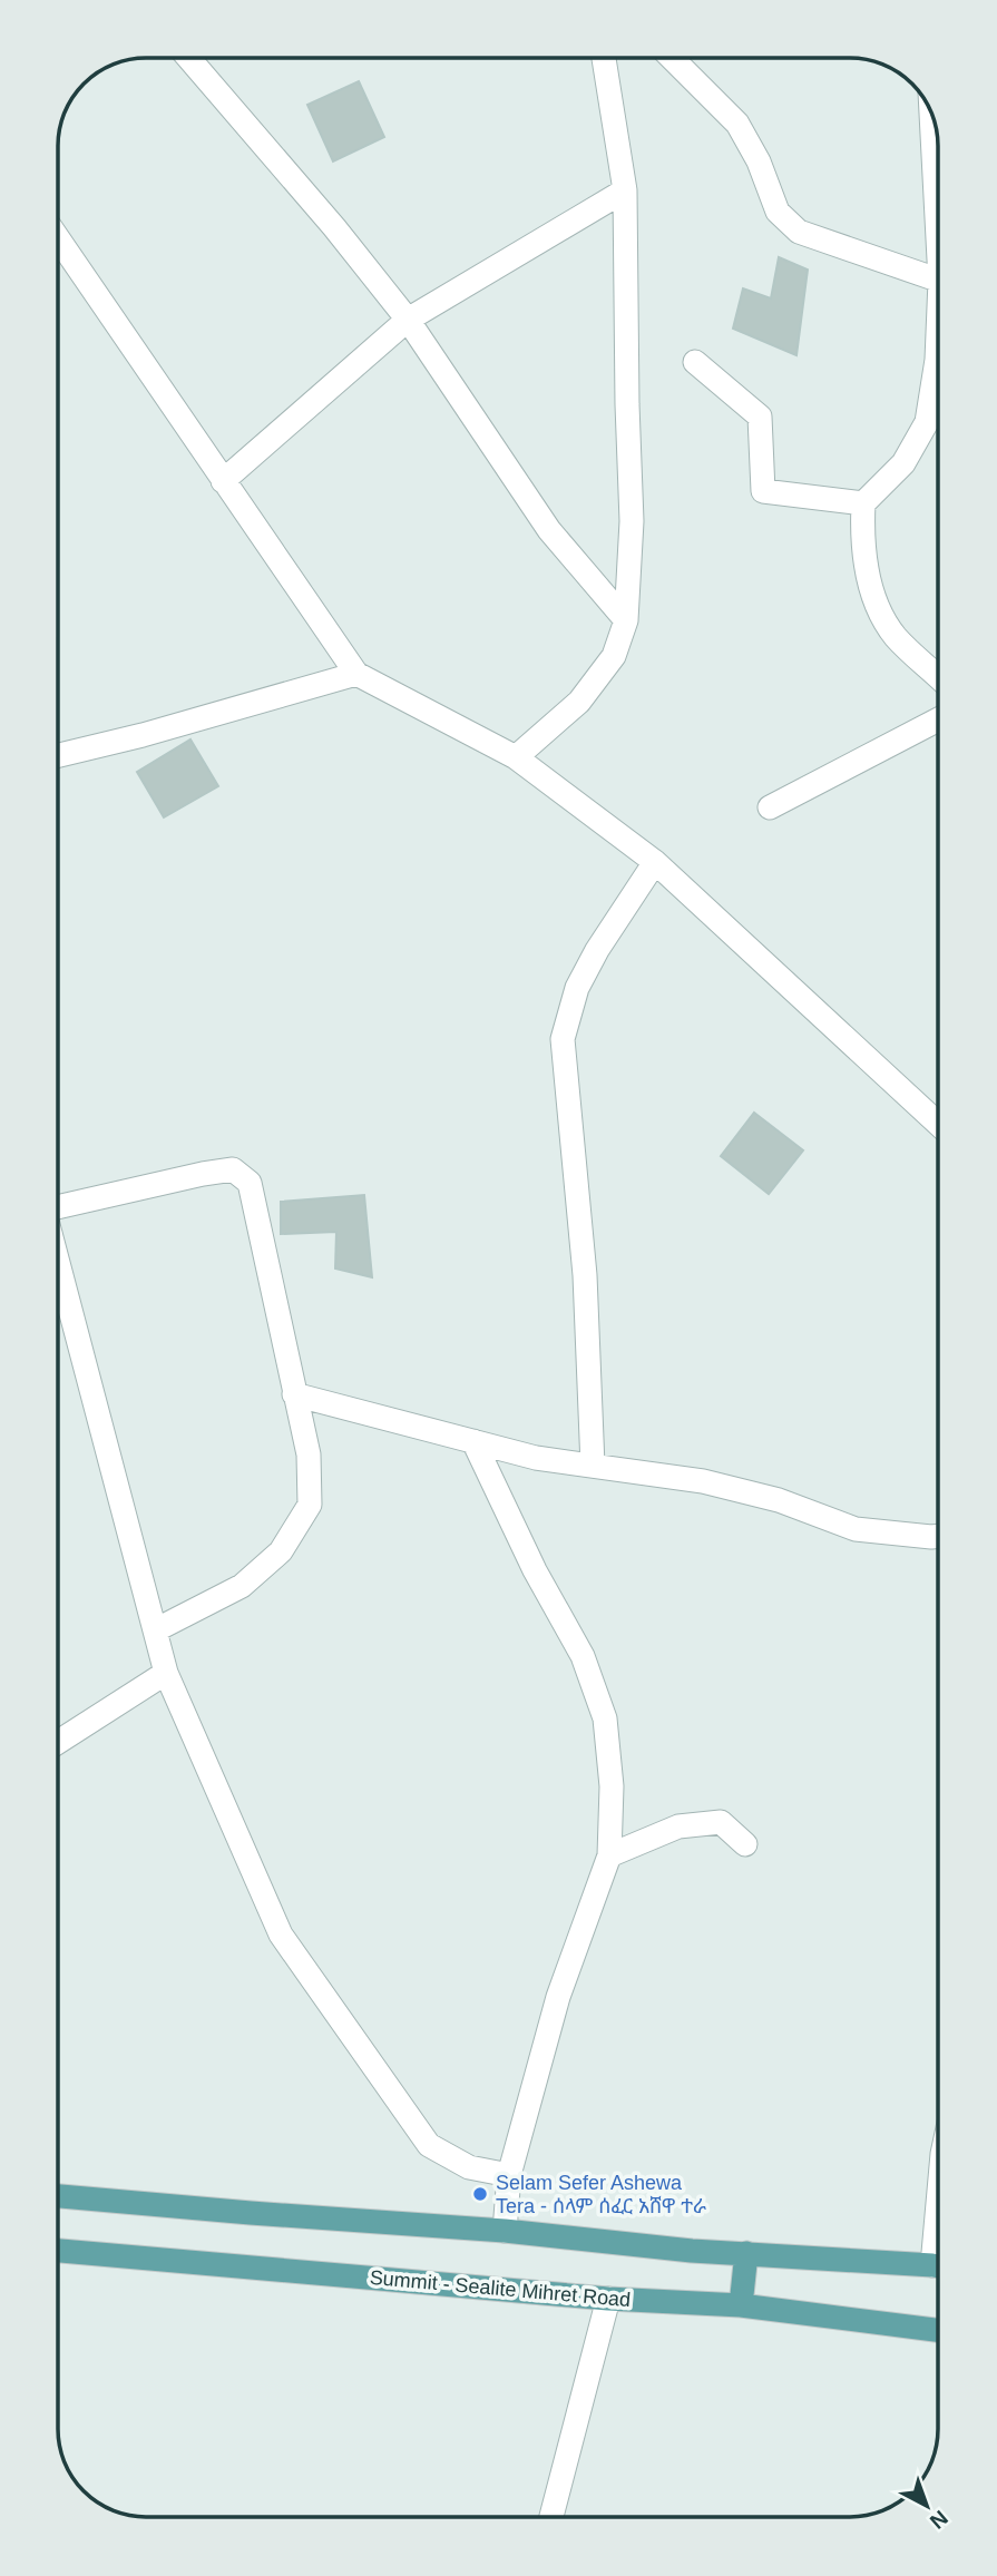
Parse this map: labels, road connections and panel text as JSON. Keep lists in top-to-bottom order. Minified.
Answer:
{"streets":{"main road":["Summit - Sealite Mihret Road"]},"places":["Selam Sefer Ashewa Tera - ሰላም ሰፈር አሸዋ ተራ"],"north":"bottom right"}
